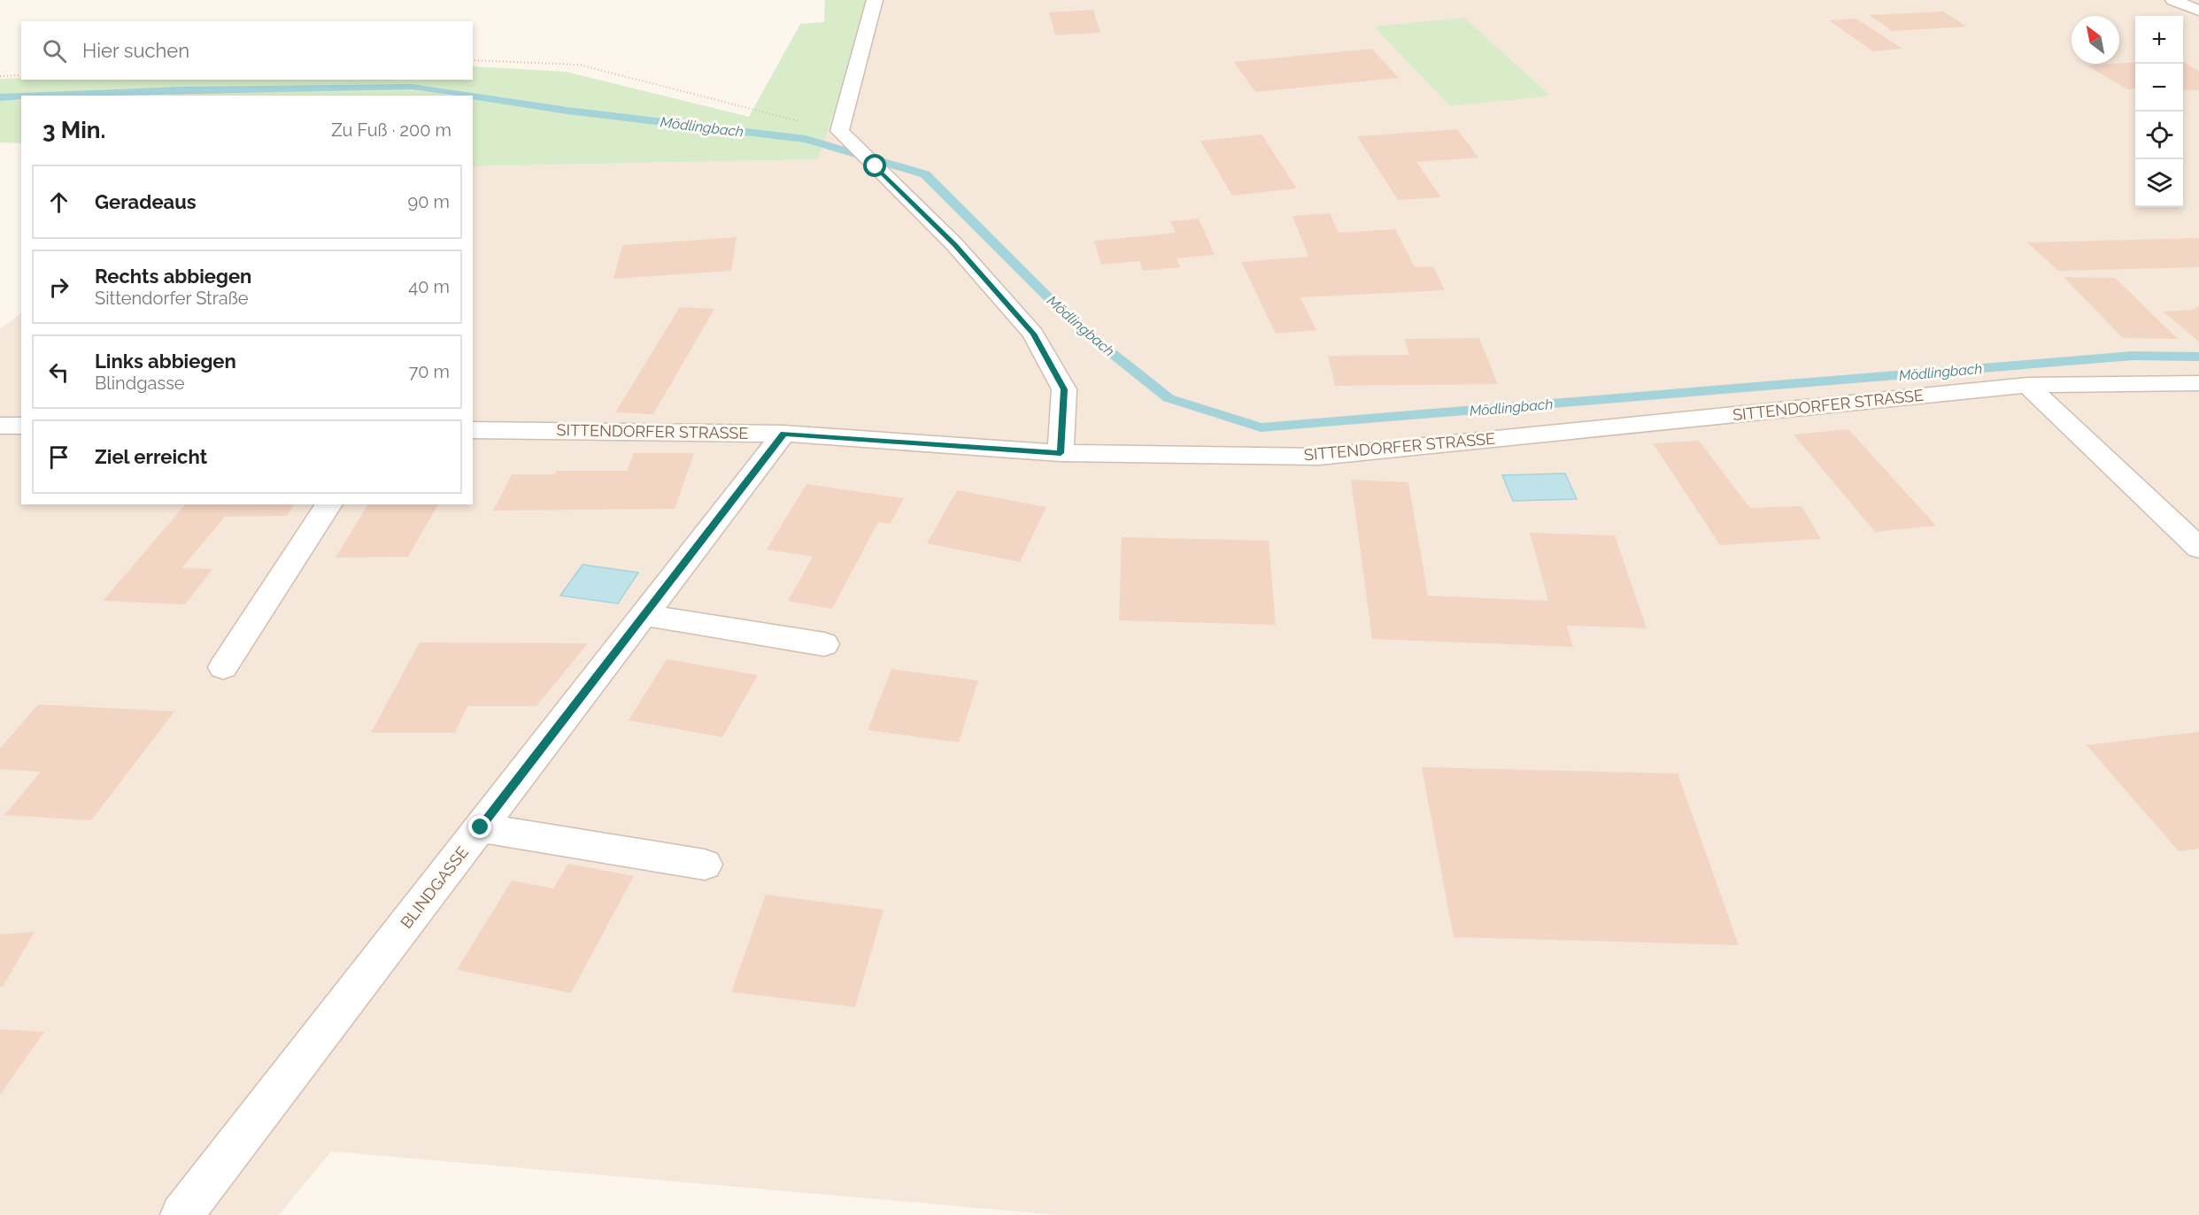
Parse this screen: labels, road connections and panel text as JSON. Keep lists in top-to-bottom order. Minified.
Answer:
{"streets":{"street":["SITTENDORFER STRASSE","BLINDGASSE"]},"crossings":[["SITTENDORFER STRASSE","BLINDGASSE"]],"water":["Mödlingbach"],"north":"top left","page":{"map_buttons":["+","−"],"search":"Hier suchen","heading":["3 Min.","Zu Fuß · 200 m"],"list":[["Geradeaus","90 m"],["Rechts abbiegen","Sittendorfer Straße","40 m"],["Links abbiegen","Blindgasse","70 m"],"Ziel erreicht"]}}
